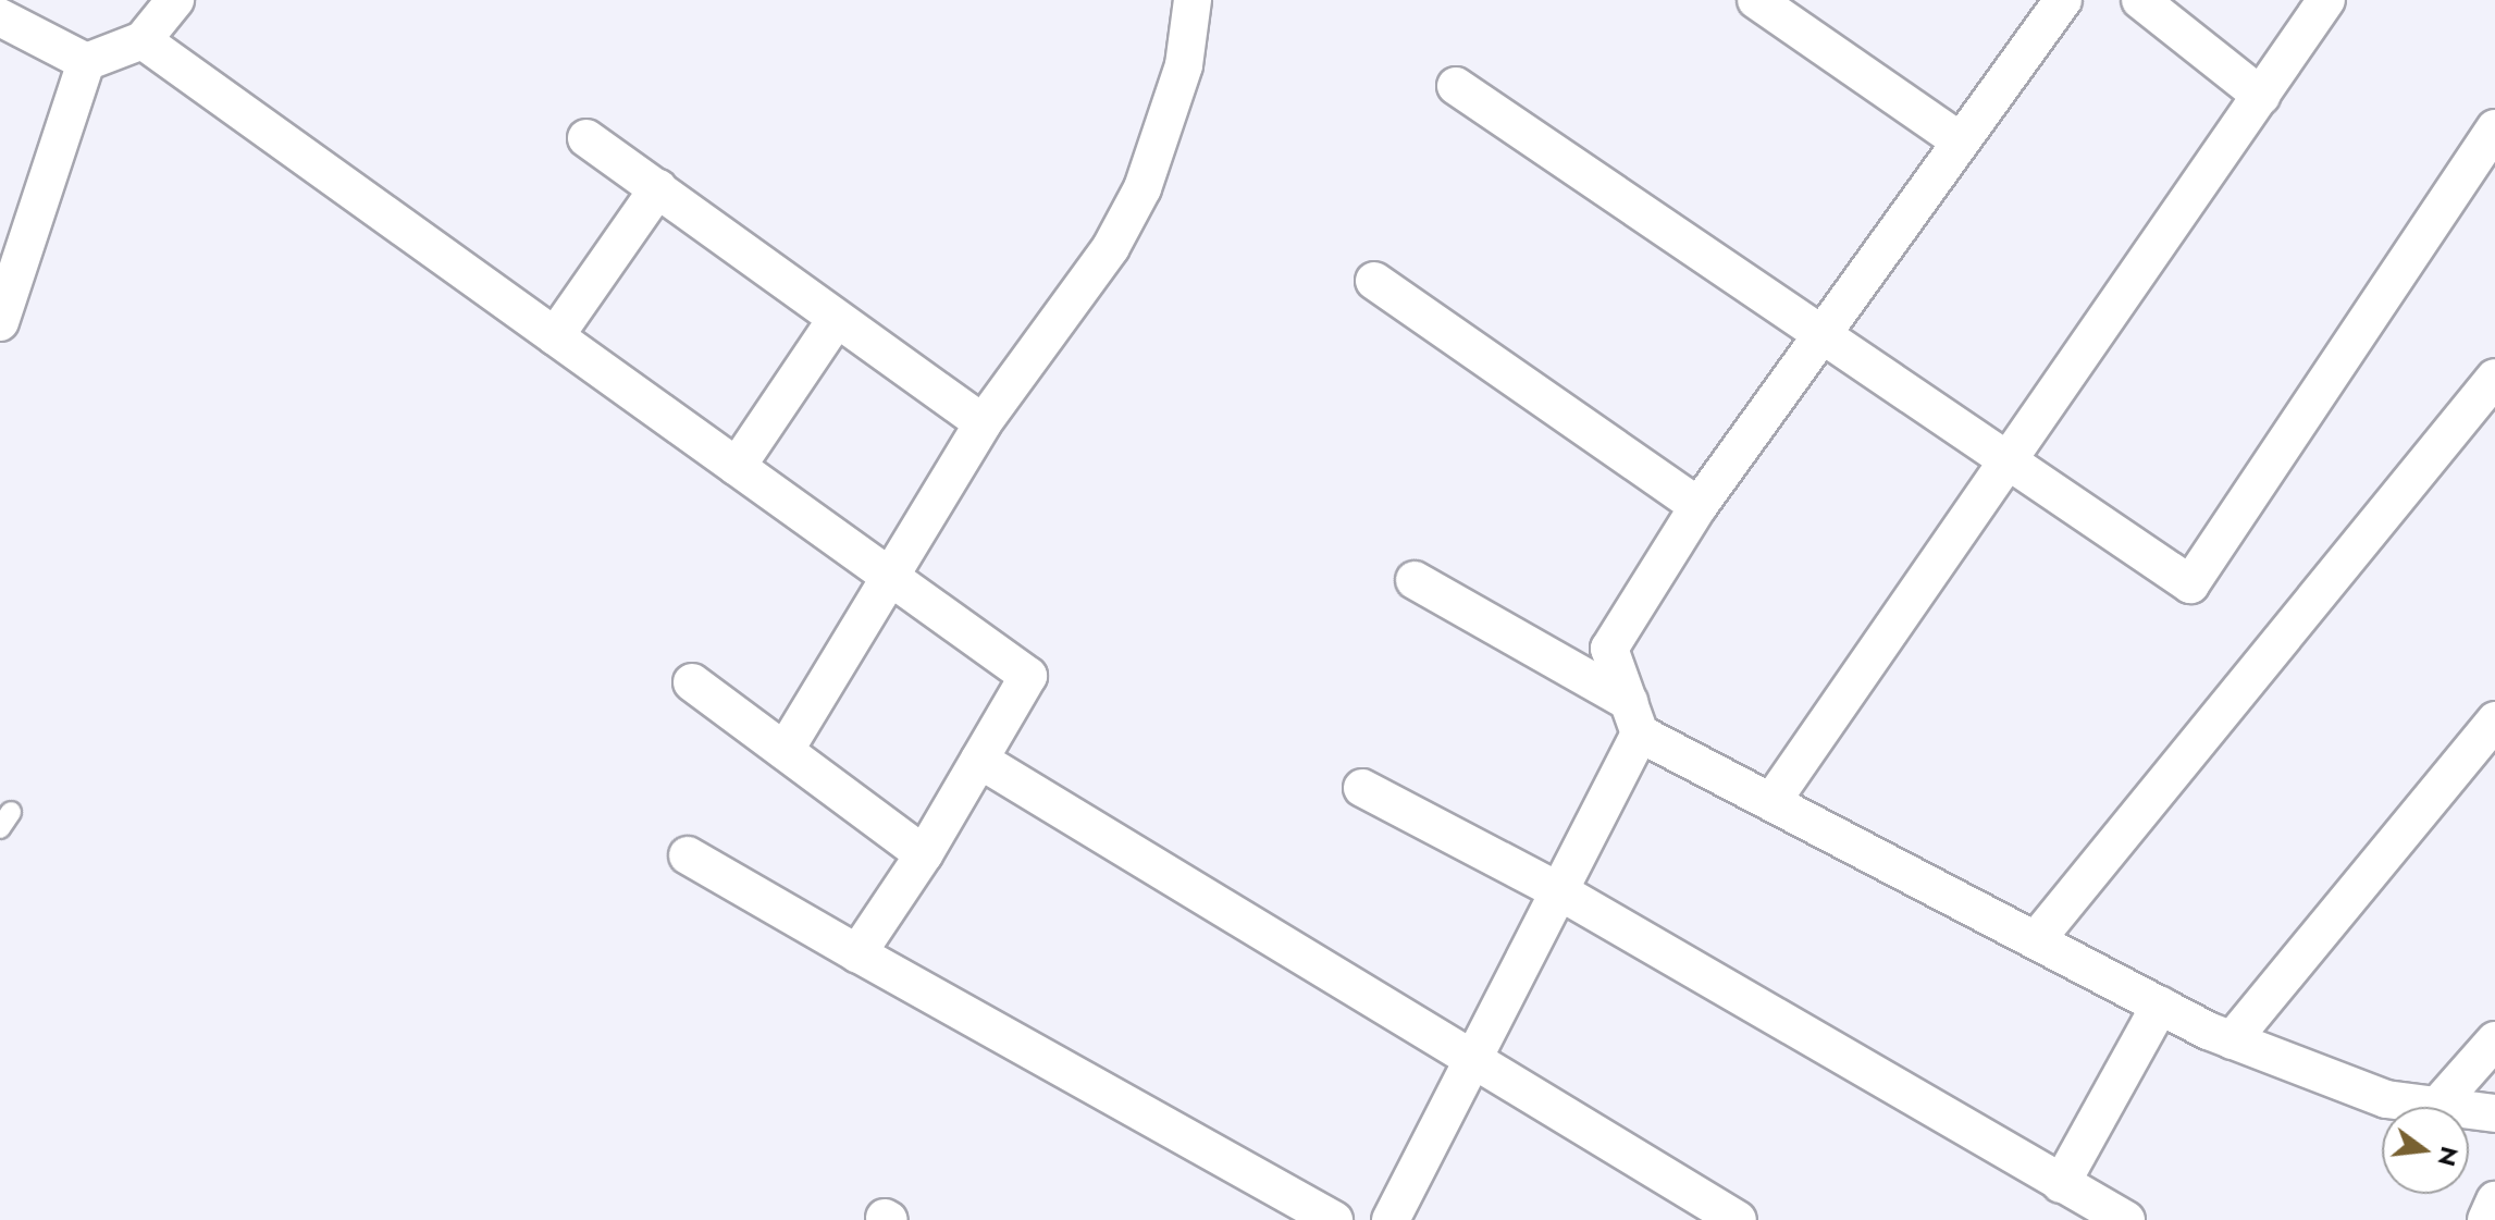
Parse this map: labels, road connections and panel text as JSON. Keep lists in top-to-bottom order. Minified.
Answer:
{"north":"right"}
